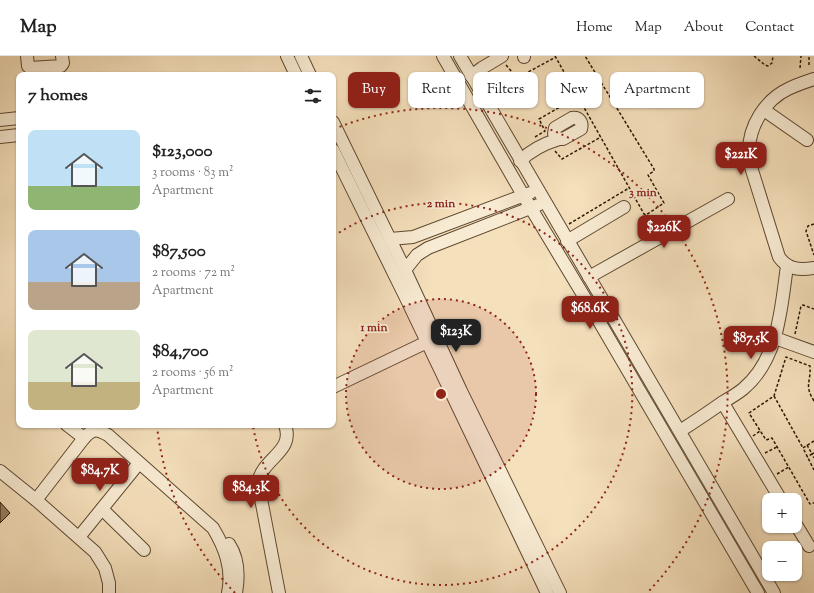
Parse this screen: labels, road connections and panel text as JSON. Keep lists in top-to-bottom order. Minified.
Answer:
{"page":{"header":"Map","nav":["Home","Map","About","Contact"],"chip":["Buy","Rent","Filters","New","Apartment"],"heading":"7 homes","list":[{"name":"$123,000","note":"3 rooms · 83 m² · Apartment"},{"name":"$87,500","note":"2 rooms · 72 m² · Apartment"},{"name":"$84,700","note":"2 rooms · 56 m² · Apartment"}],"price":["$221K","$226K","$68.6K","$123K","$87.5K","$84.7K","$84.3K"],"map_buttons":["+","−"]},"rings":["3 min","2 min","1 min"]}
